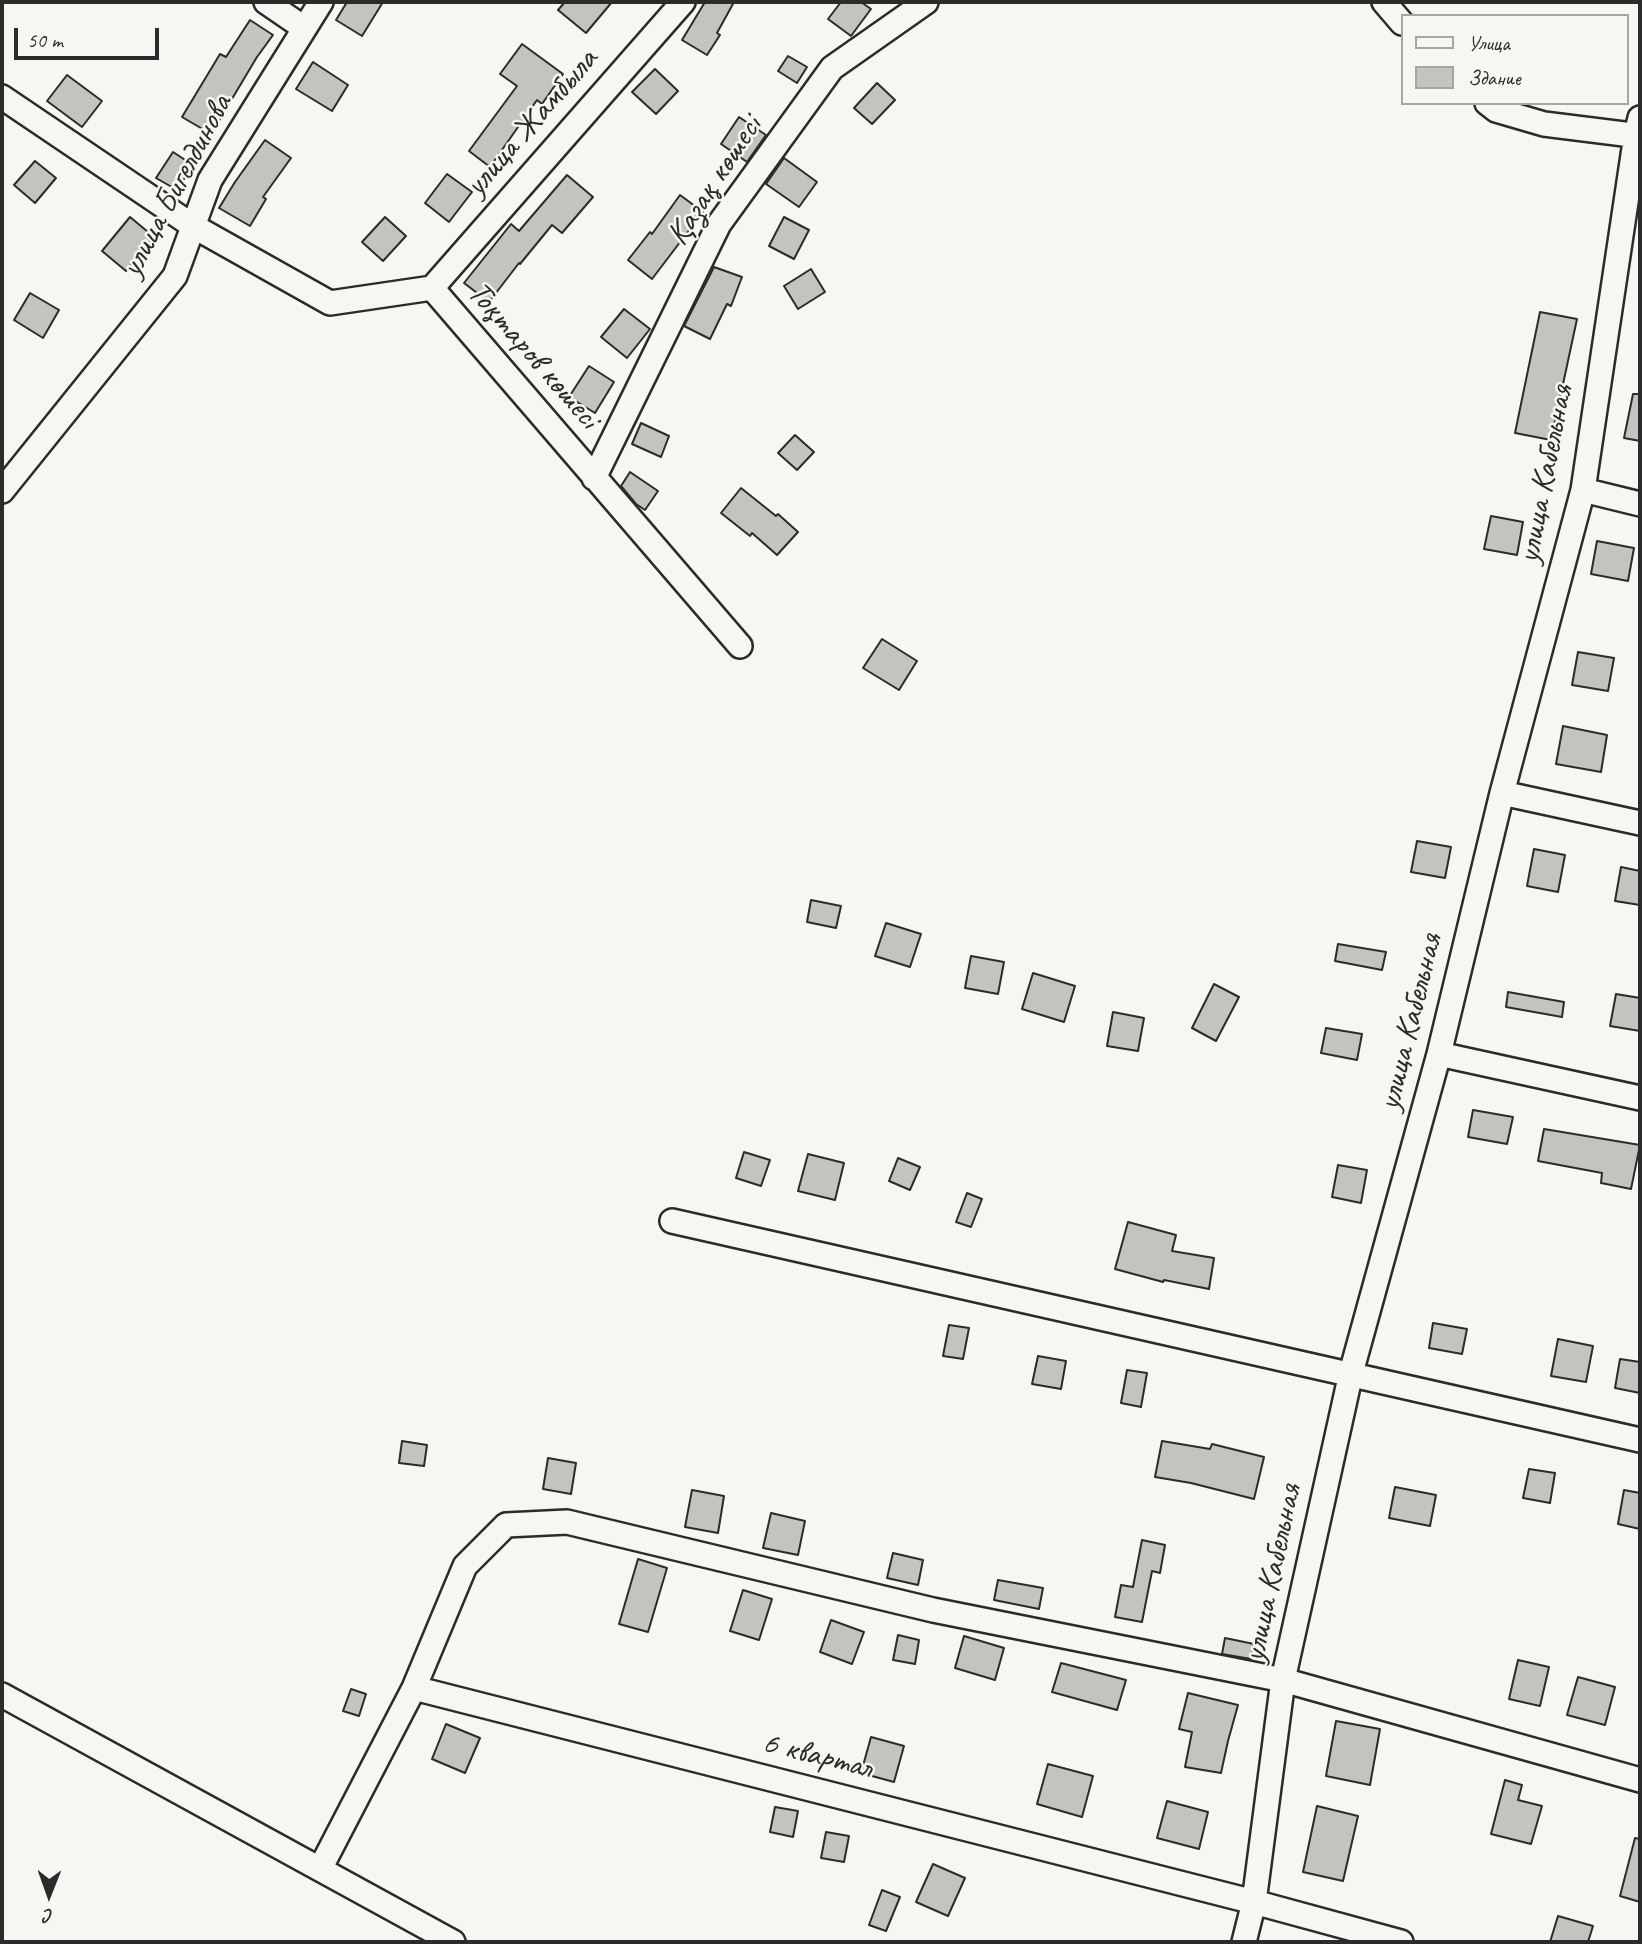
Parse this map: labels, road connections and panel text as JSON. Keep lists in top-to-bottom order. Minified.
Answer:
{"streets":{"street":["улица Жамбыла","Қазақ көшесі","улица Бигелдинова","Тоқтаров көшесі","улица Кабельная","6 квартал"]},"crossings":[["улица Жамбыла","Тоқтаров көшесі"],["Қазақ көшесі","Тоқтаров көшесі"],["улица Бигелдинова","Тоқтаров көшесі"],["улица Кабельная","6 квартал"]],"legend":["Улица","Здание"],"scale_bar":"50 m","north":"bottom"}
